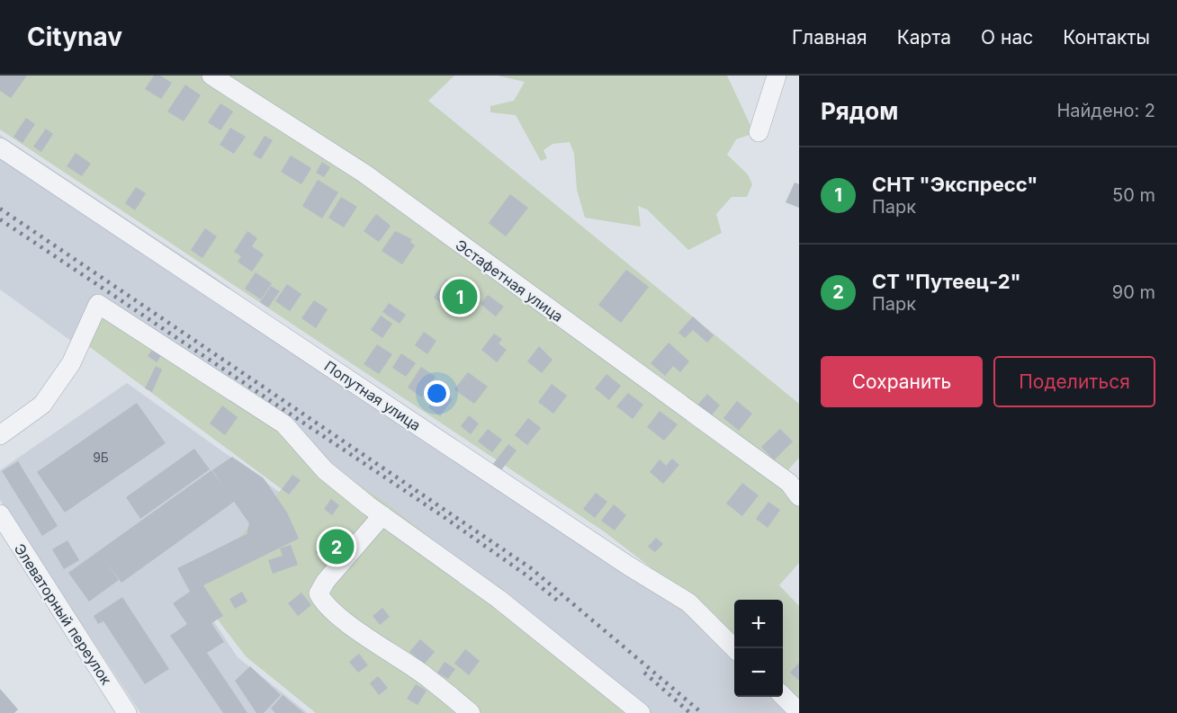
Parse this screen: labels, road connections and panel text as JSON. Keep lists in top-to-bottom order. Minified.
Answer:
{"streets":{"street":["Эстафетная улица","Попутная улица","Элеваторный переулок"]},"house_numbers":["9Б"],"page":{"header":"Citynav","nav":["Главная","Карта","О нас","Контакты"],"heading":["Рядом","Найдено: 2"],"list":[{"mark":"1","name":"СНТ \"Экспресс\"","note":"Парк","value":"50 m"},{"mark":"2","name":"СТ \"Путеец-2\"","note":"Парк","value":"90 m"}],"pins":["1","2"],"buttons":["Сохранить","Поделиться"],"map_buttons":["+","−"]}}
